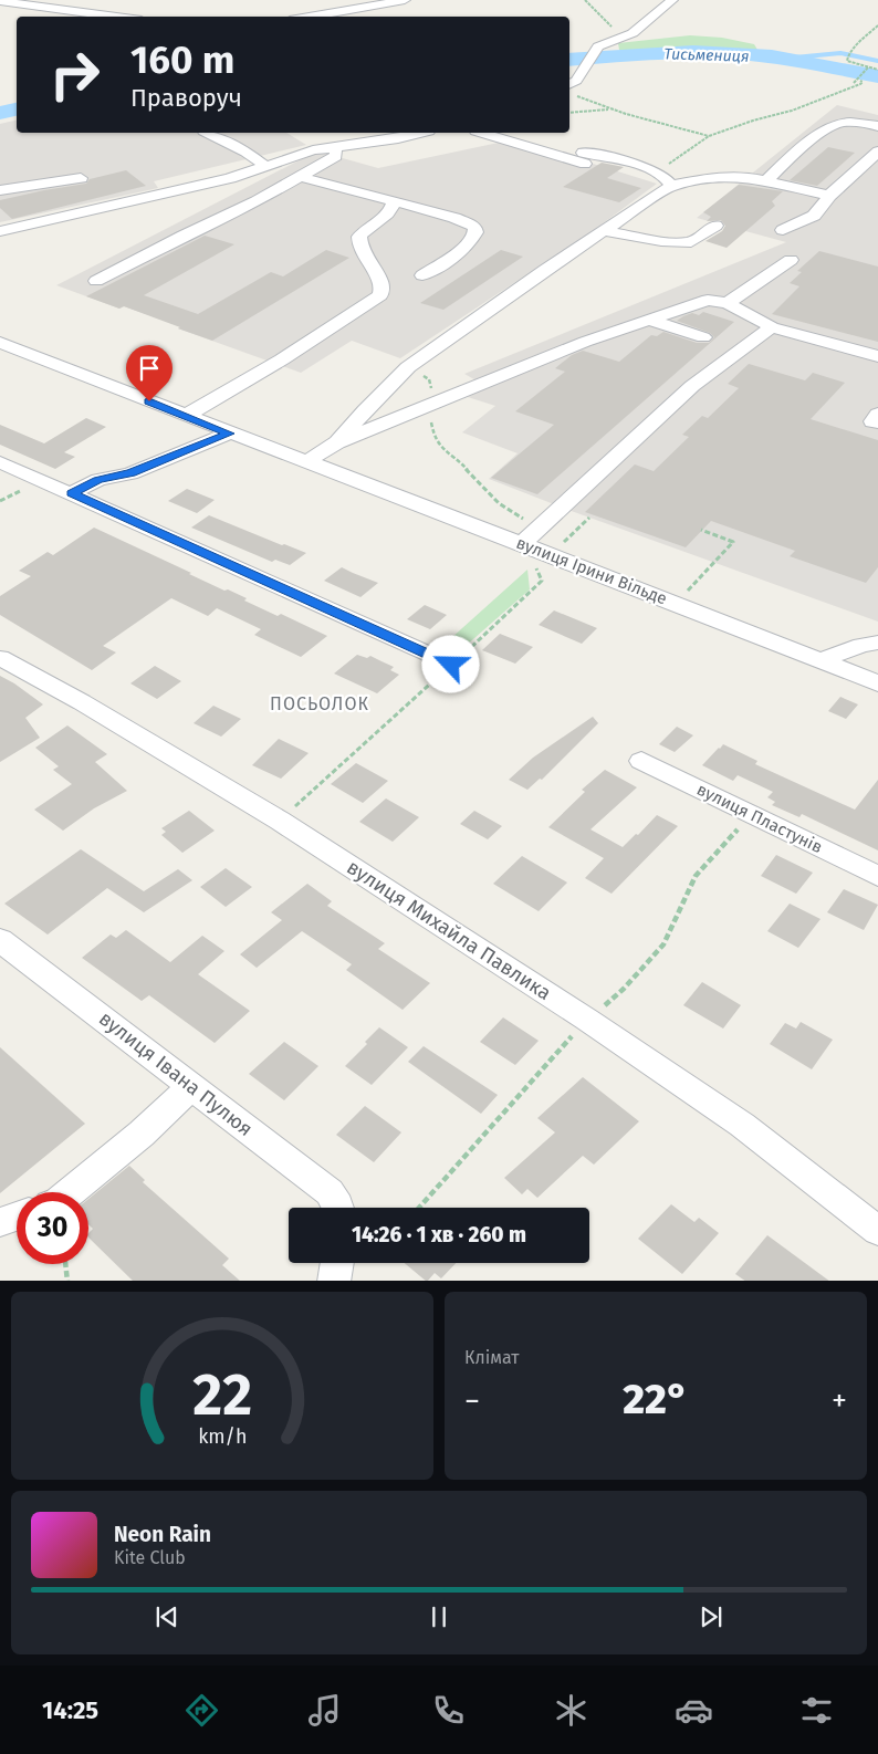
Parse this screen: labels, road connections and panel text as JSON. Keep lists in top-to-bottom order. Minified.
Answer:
{"streets":{"street":["вулиця Ірини Вільде","вулиця Пластунів","вулиця Михайла Павлика","вулиця Івана Пулюя"]},"districts":["ПОСЬОЛОК"],"water":["Тисьмениця"],"page":{"turn":["160 m","Праворуч"],"limit":"30","trip":"14:26 · 1 хв · 260 m","tile":"Клімат","heat":["−","22°","+"],"song":["Neon Rain","Kite Club"],"tabs":"14:25","gauge":["22","km/h"]}}
